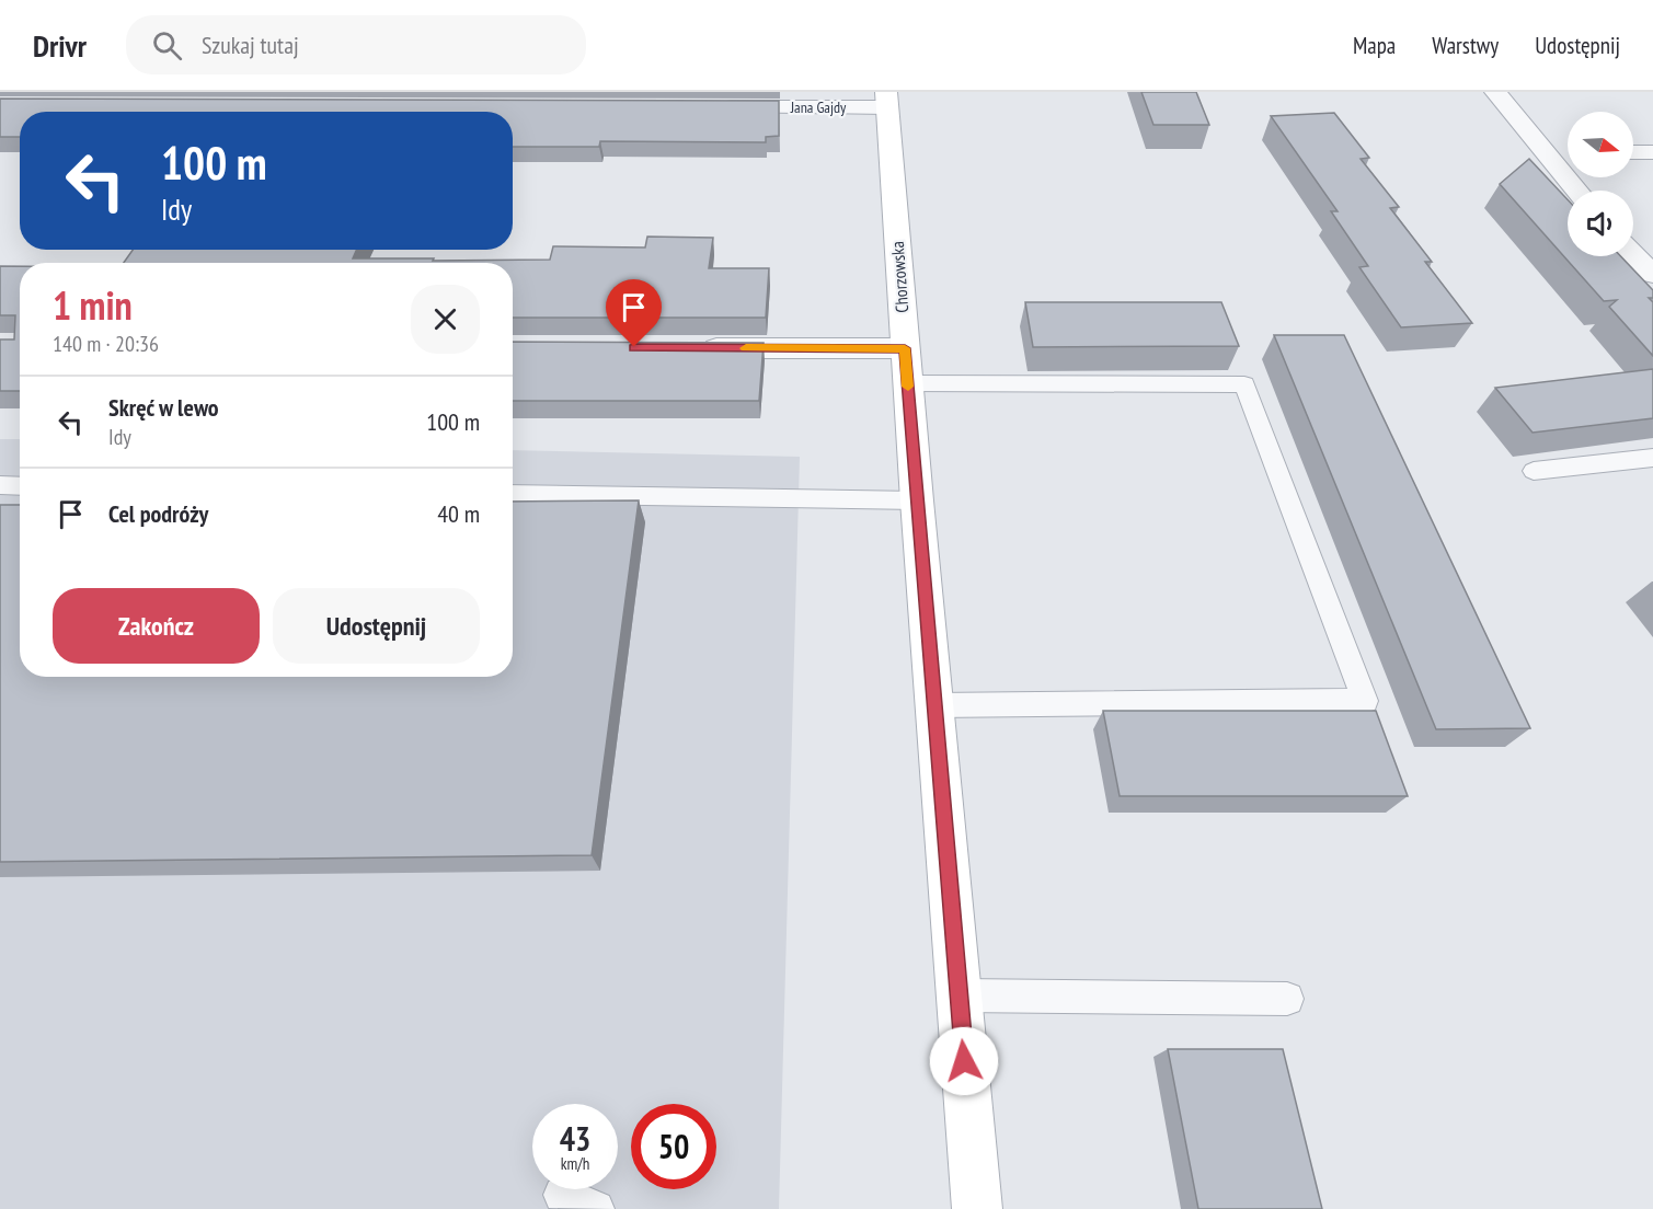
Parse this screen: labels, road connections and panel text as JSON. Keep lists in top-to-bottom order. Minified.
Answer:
{"streets":{"main road":["Chorzowska"],"street":["Jana Gajdy"]},"crossings":[["Jana Gajdy","Chorzowska"]],"north":"right","page":{"header":"Drivr","search":"Szukaj tutaj","nav":["Mapa","Warstwy","Udostępnij"],"turn":["100 m","Idy"],"heading":["1 min","140 m · 20:36"],"list":[{"name":"Skręć w lewo","note":"Idy","value":"100 m"},{"name":"Cel podróży","value":"40 m"}],"buttons":["Zakończ","Udostępnij"],"speed":"43 km/h","limit":"50"}}
